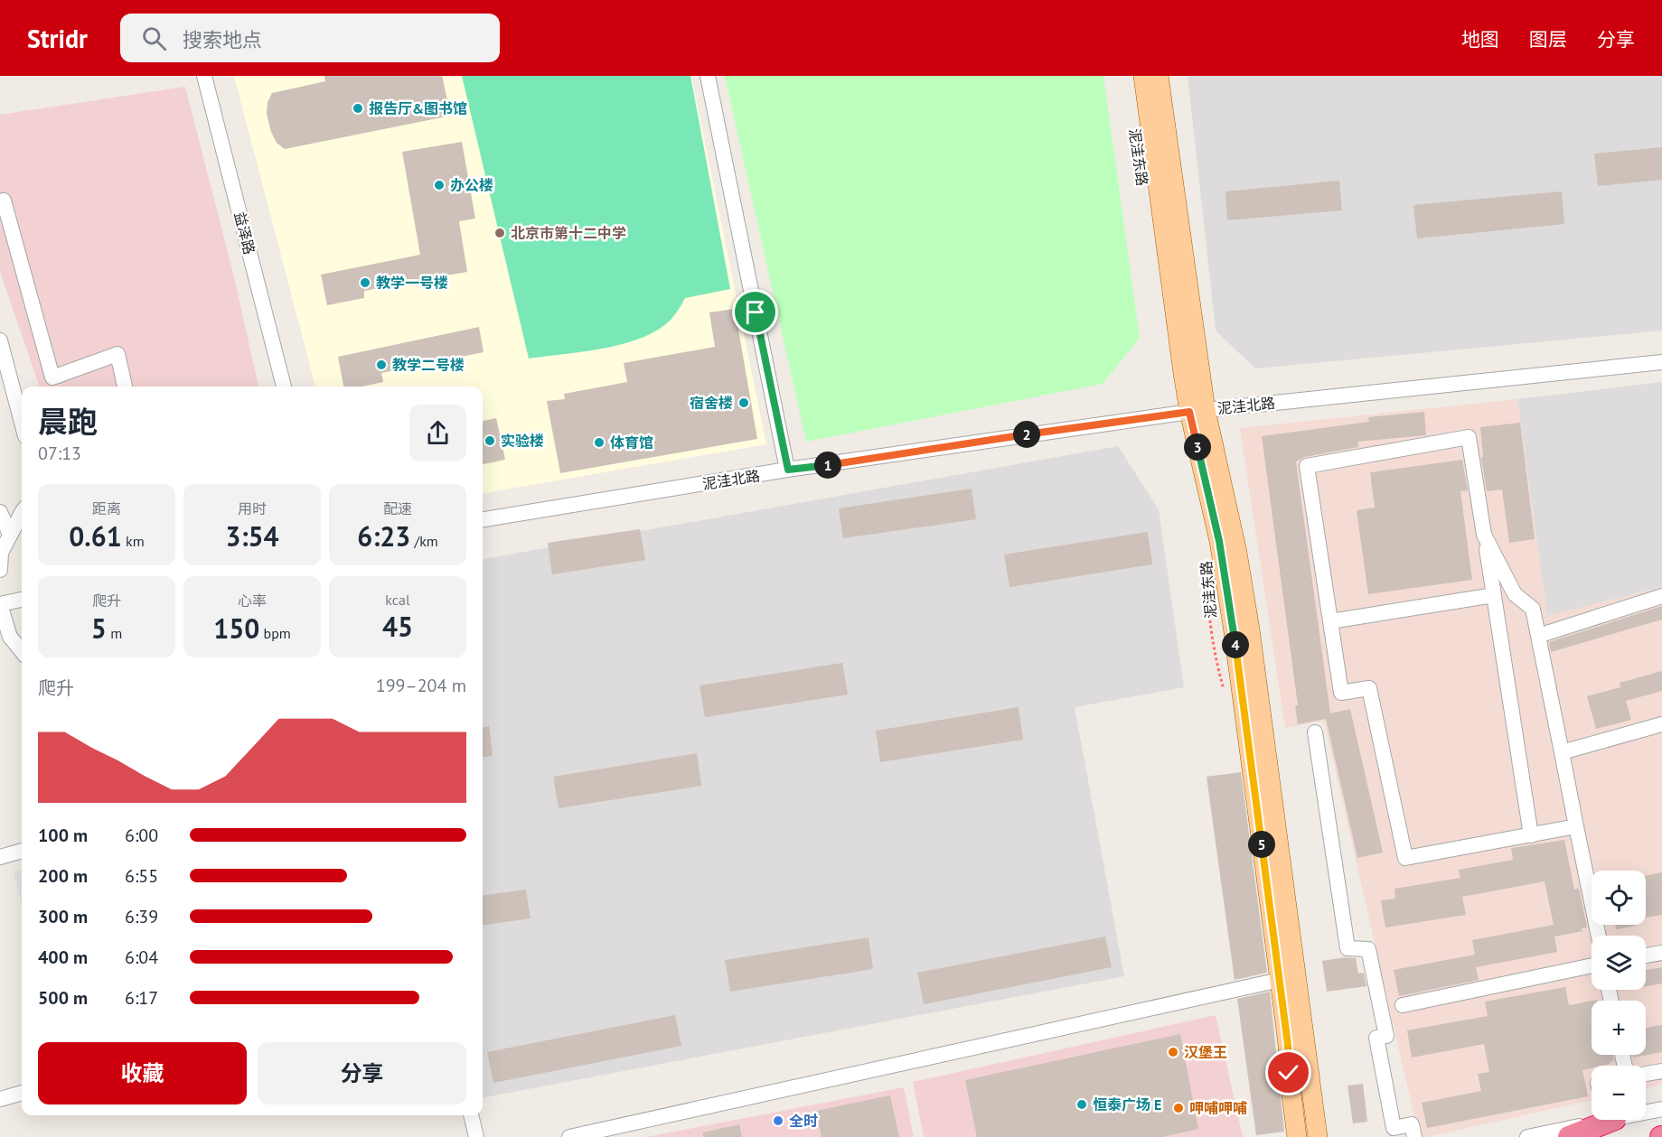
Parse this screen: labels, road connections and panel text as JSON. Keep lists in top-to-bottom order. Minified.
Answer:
{"streets":{"main road":["泥洼东路"],"street":["益泽路","泥洼北路"]},"crossings":[["泥洼东路","泥洼北路"]],"places":["报告厅&图书馆","办公楼","北京市第十二中学","教学一号楼","教学二号楼","宿舍楼","实验楼","体育馆","汉堡王","恒泰广场 E","呷哺呷哺","全时"],"page":{"header":"Stridr","search":"搜索地点","nav":["地图","图层","分享"],"heading":["晨跑","07:13"],"pins":["2","3","1","4","5"],"stats":[["距离","0.61 km"],["用时","3:54"],["配速","6:23 /km"],["爬升","5 m"],["心率","150 bpm"],["kcal","45"]],"chart":["爬升","199–204 m"],"list":[{"name":"100 m","note":"6:00"},{"name":"200 m","note":"6:55"},{"name":"300 m","note":"6:39"},{"name":"400 m","note":"6:04"},{"name":"500 m","note":"6:17"}],"map_buttons":["+","−"],"buttons":["收藏","分享"]}}
